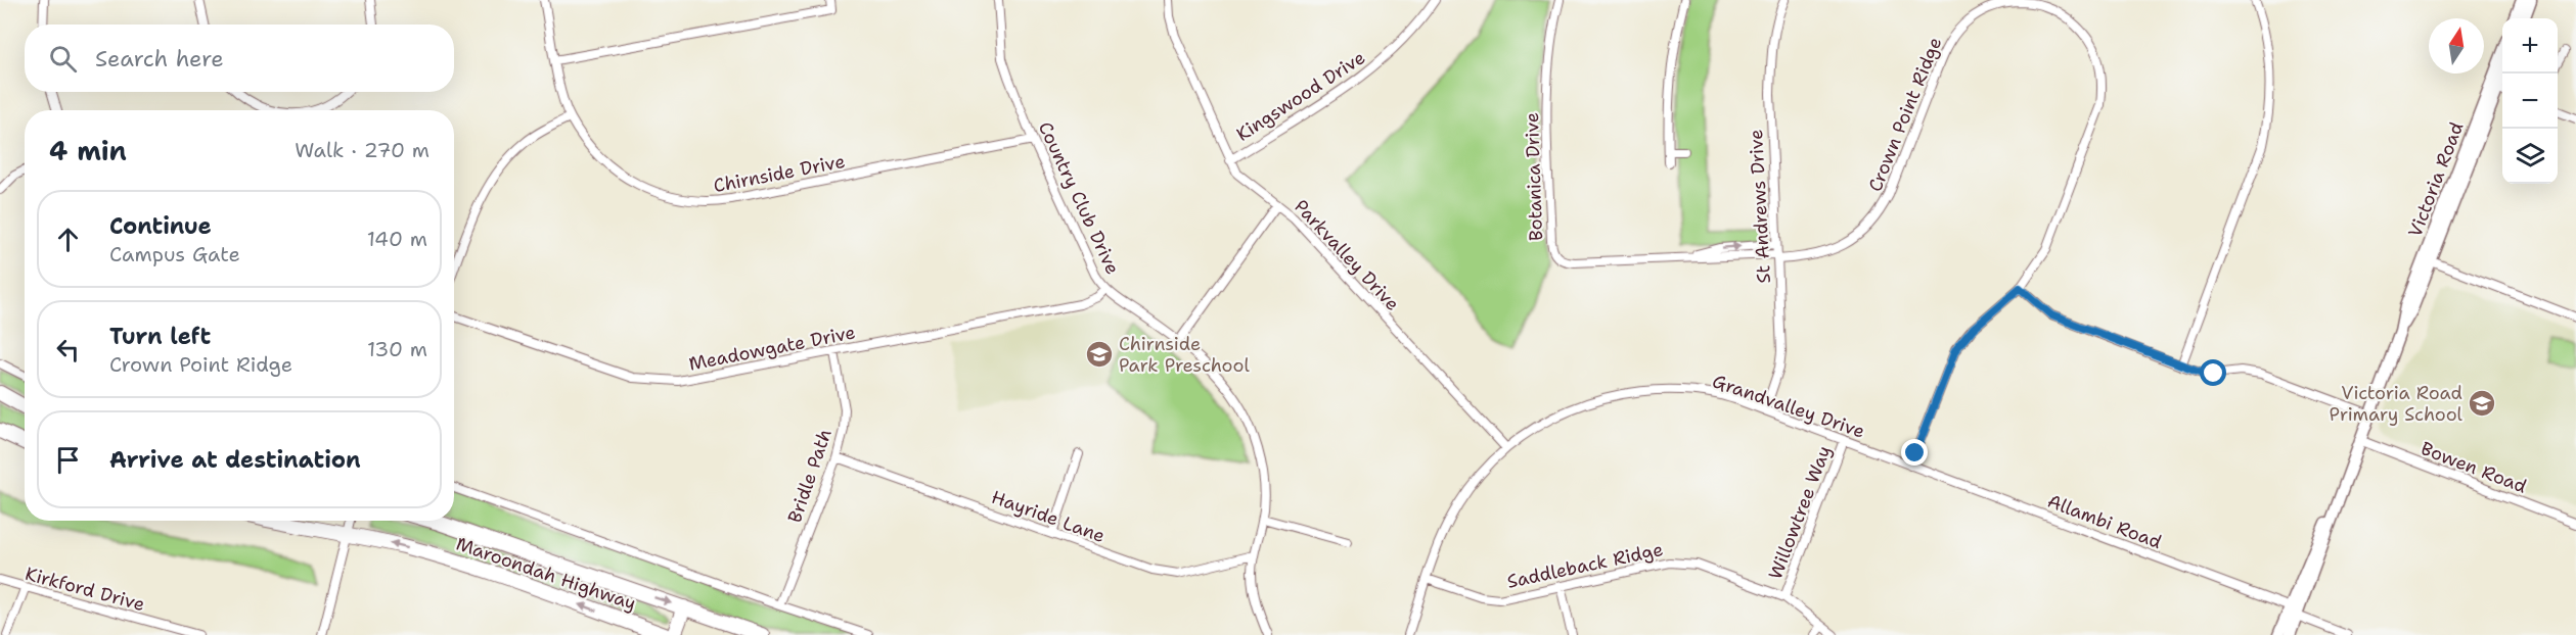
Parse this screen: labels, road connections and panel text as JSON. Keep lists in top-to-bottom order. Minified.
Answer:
{"streets":{"highway":["Maroondah Highway"],"main road":["Victoria Road"],"street":["Kingswood Drive","Crown Point Ridge","Chirnside Drive","Botanica Drive","Country Club Drive","St Andrews Drive","Parkvalley Drive","Meadowgate Drive","Grandvalley Drive","Bowen Road","Bridle Path","Willowtree Way","Hayride Lane","Allambi Road","Saddleback Ridge","Kirkford Drive"]},"crossings":[["Kingswood Drive","Parkvalley Drive"],["Crown Point Ridge","Botanica Drive"],["Crown Point Ridge","St Andrews Drive"],["Crown Point Ridge","Grandvalley Drive"],["Crown Point Ridge","Allambi Road"],["Chirnside Drive","Country Club Drive"],["Botanica Drive","St Andrews Drive"],["Victoria Road","Bowen Road"],["Victoria Road","Allambi Road"],["Country Club Drive","Meadowgate Drive"],["Country Club Drive","Hayride Lane"],["St Andrews Drive","Grandvalley Drive"],["Parkvalley Drive","Grandvalley Drive"],["Meadowgate Drive","Bridle Path"],["Grandvalley Drive","Willowtree Way"],["Grandvalley Drive","Allambi Road"],["Grandvalley Drive","Saddleback Ridge"],["Bridle Path","Hayride Lane"],["Willowtree Way","Saddleback Ridge"]],"places":{"school or university":["Chirnside Park Preschool","Victoria Road Primary School"]},"north":"top","page":{"map_buttons":["+","−"],"search":"Search here","heading":["4 min","Walk · 270 m"],"list":[["Continue","Campus Gate","140 m"],["Turn left","Crown Point Ridge","130 m"],"Arrive at destination"]}}
